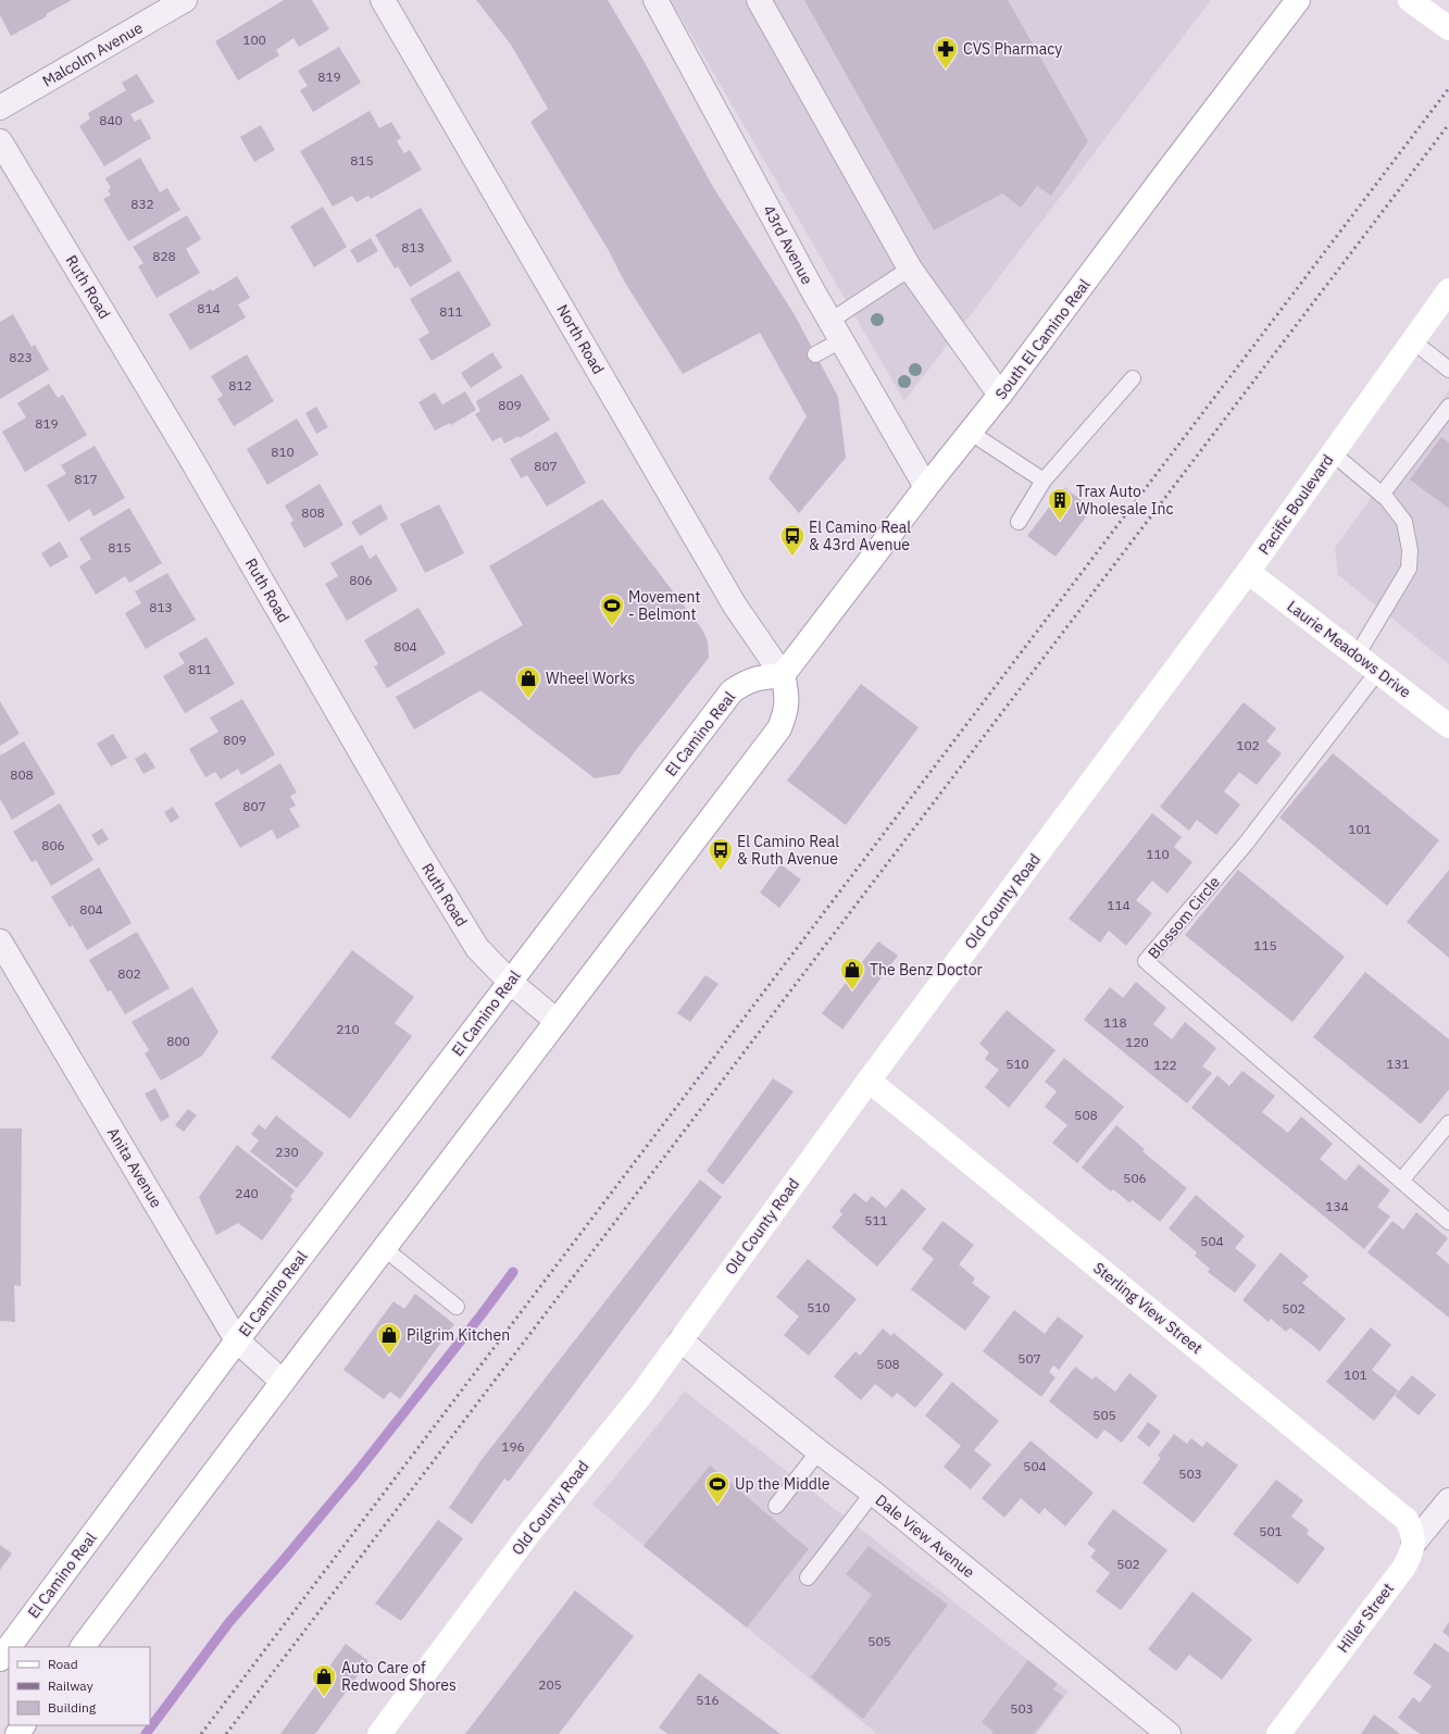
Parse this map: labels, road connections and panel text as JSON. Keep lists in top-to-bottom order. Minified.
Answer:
{"streets":{"main road":["South El Camino Real","Pacific Boulevard","Laurie Meadows Drive","El Camino Real","Old County Road","Sterling View Street","Hiller Street"],"street":["Malcolm Avenue","43rd Avenue","Ruth Road","North Road","Anita Avenue","Dale View Avenue"],"lane":["Blossom Circle"]},"crossings":[["43rd Avenue","South El Camino Real"],["Ruth Road","El Camino Real"],["North Road","South El Camino Real"],["North Road","El Camino Real"],["South El Camino Real","El Camino Real"],["Pacific Boulevard","Laurie Meadows Drive"],["Pacific Boulevard","Old County Road"],["Laurie Meadows Drive","Blossom Circle"],["El Camino Real","Anita Avenue"],["Old County Road","Sterling View Street"],["Old County Road","Dale View Avenue"],["Sterling View Street","Hiller Street"]],"places":{"pharmacy":["CVS Pharmacy"],"building":["Trax Auto Wholesale Inc"],"bus stop":["El Camino Real & 43rd Avenue","El Camino Real & Ruth Avenue"],"sports":["Movement - Belmont","Up the Middle"],"shop":["Wheel Works","The Benz Doctor","Pilgrim Kitchen","Auto Care of Redwood Shores"]},"house_numbers":["100","819","840","815","832","813","828","814","811","823","812","809","819","810","807","817","808","815","806","813","804","811","809","102","808","807","101","806","110","114","804","115","802","118","210","800","120","510","131","122","508","230","506","240","134","511","504","510","502","507","508","101","505","196","504","503","501","502","505","205","516","503"],"legend":["Road","Railway","Building"]}
